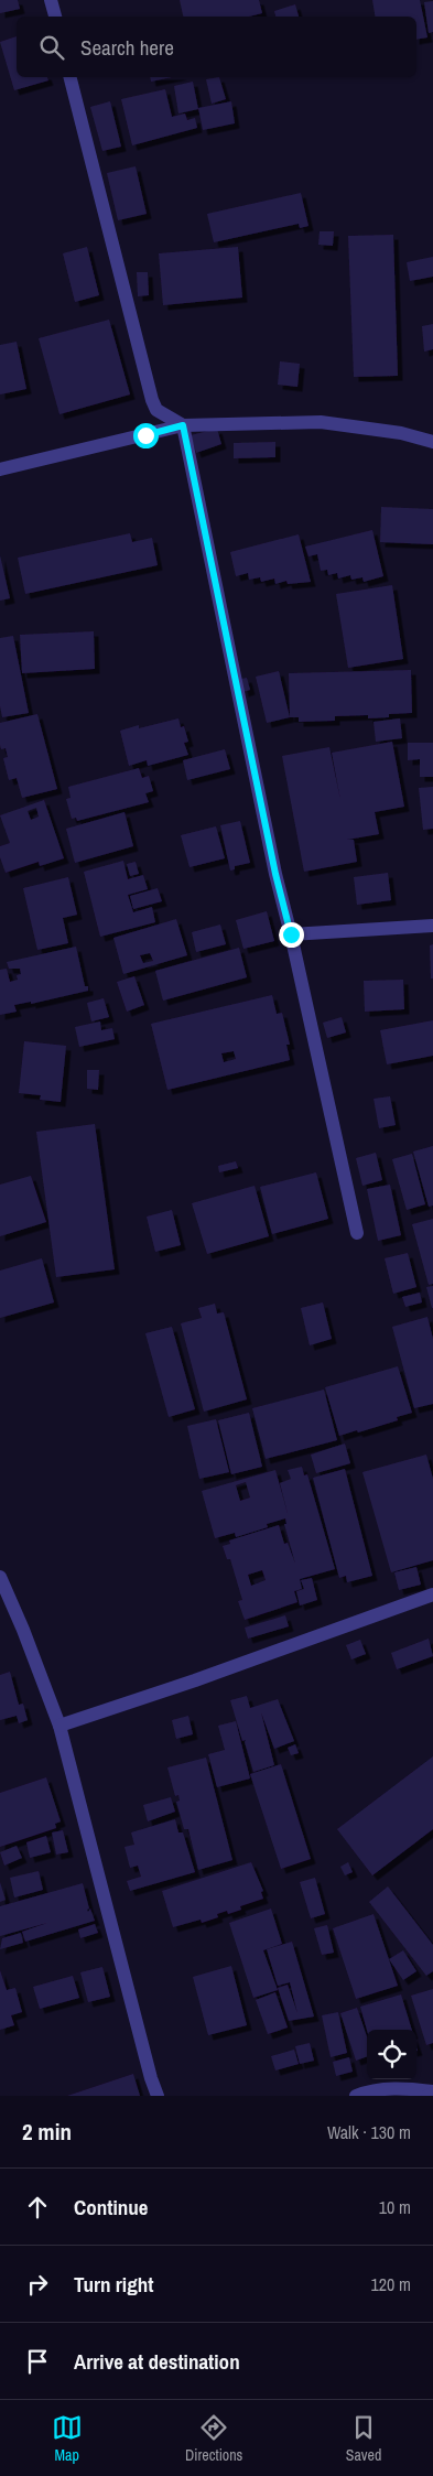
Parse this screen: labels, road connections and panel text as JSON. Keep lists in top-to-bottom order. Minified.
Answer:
{"page":{"search":"Search here","heading":["2 min","Walk · 130 m"],"list":[["Continue","10 m"],["Turn right","120 m"],"Arrive at destination"],"nav":["Map","Directions","Saved"]}}
